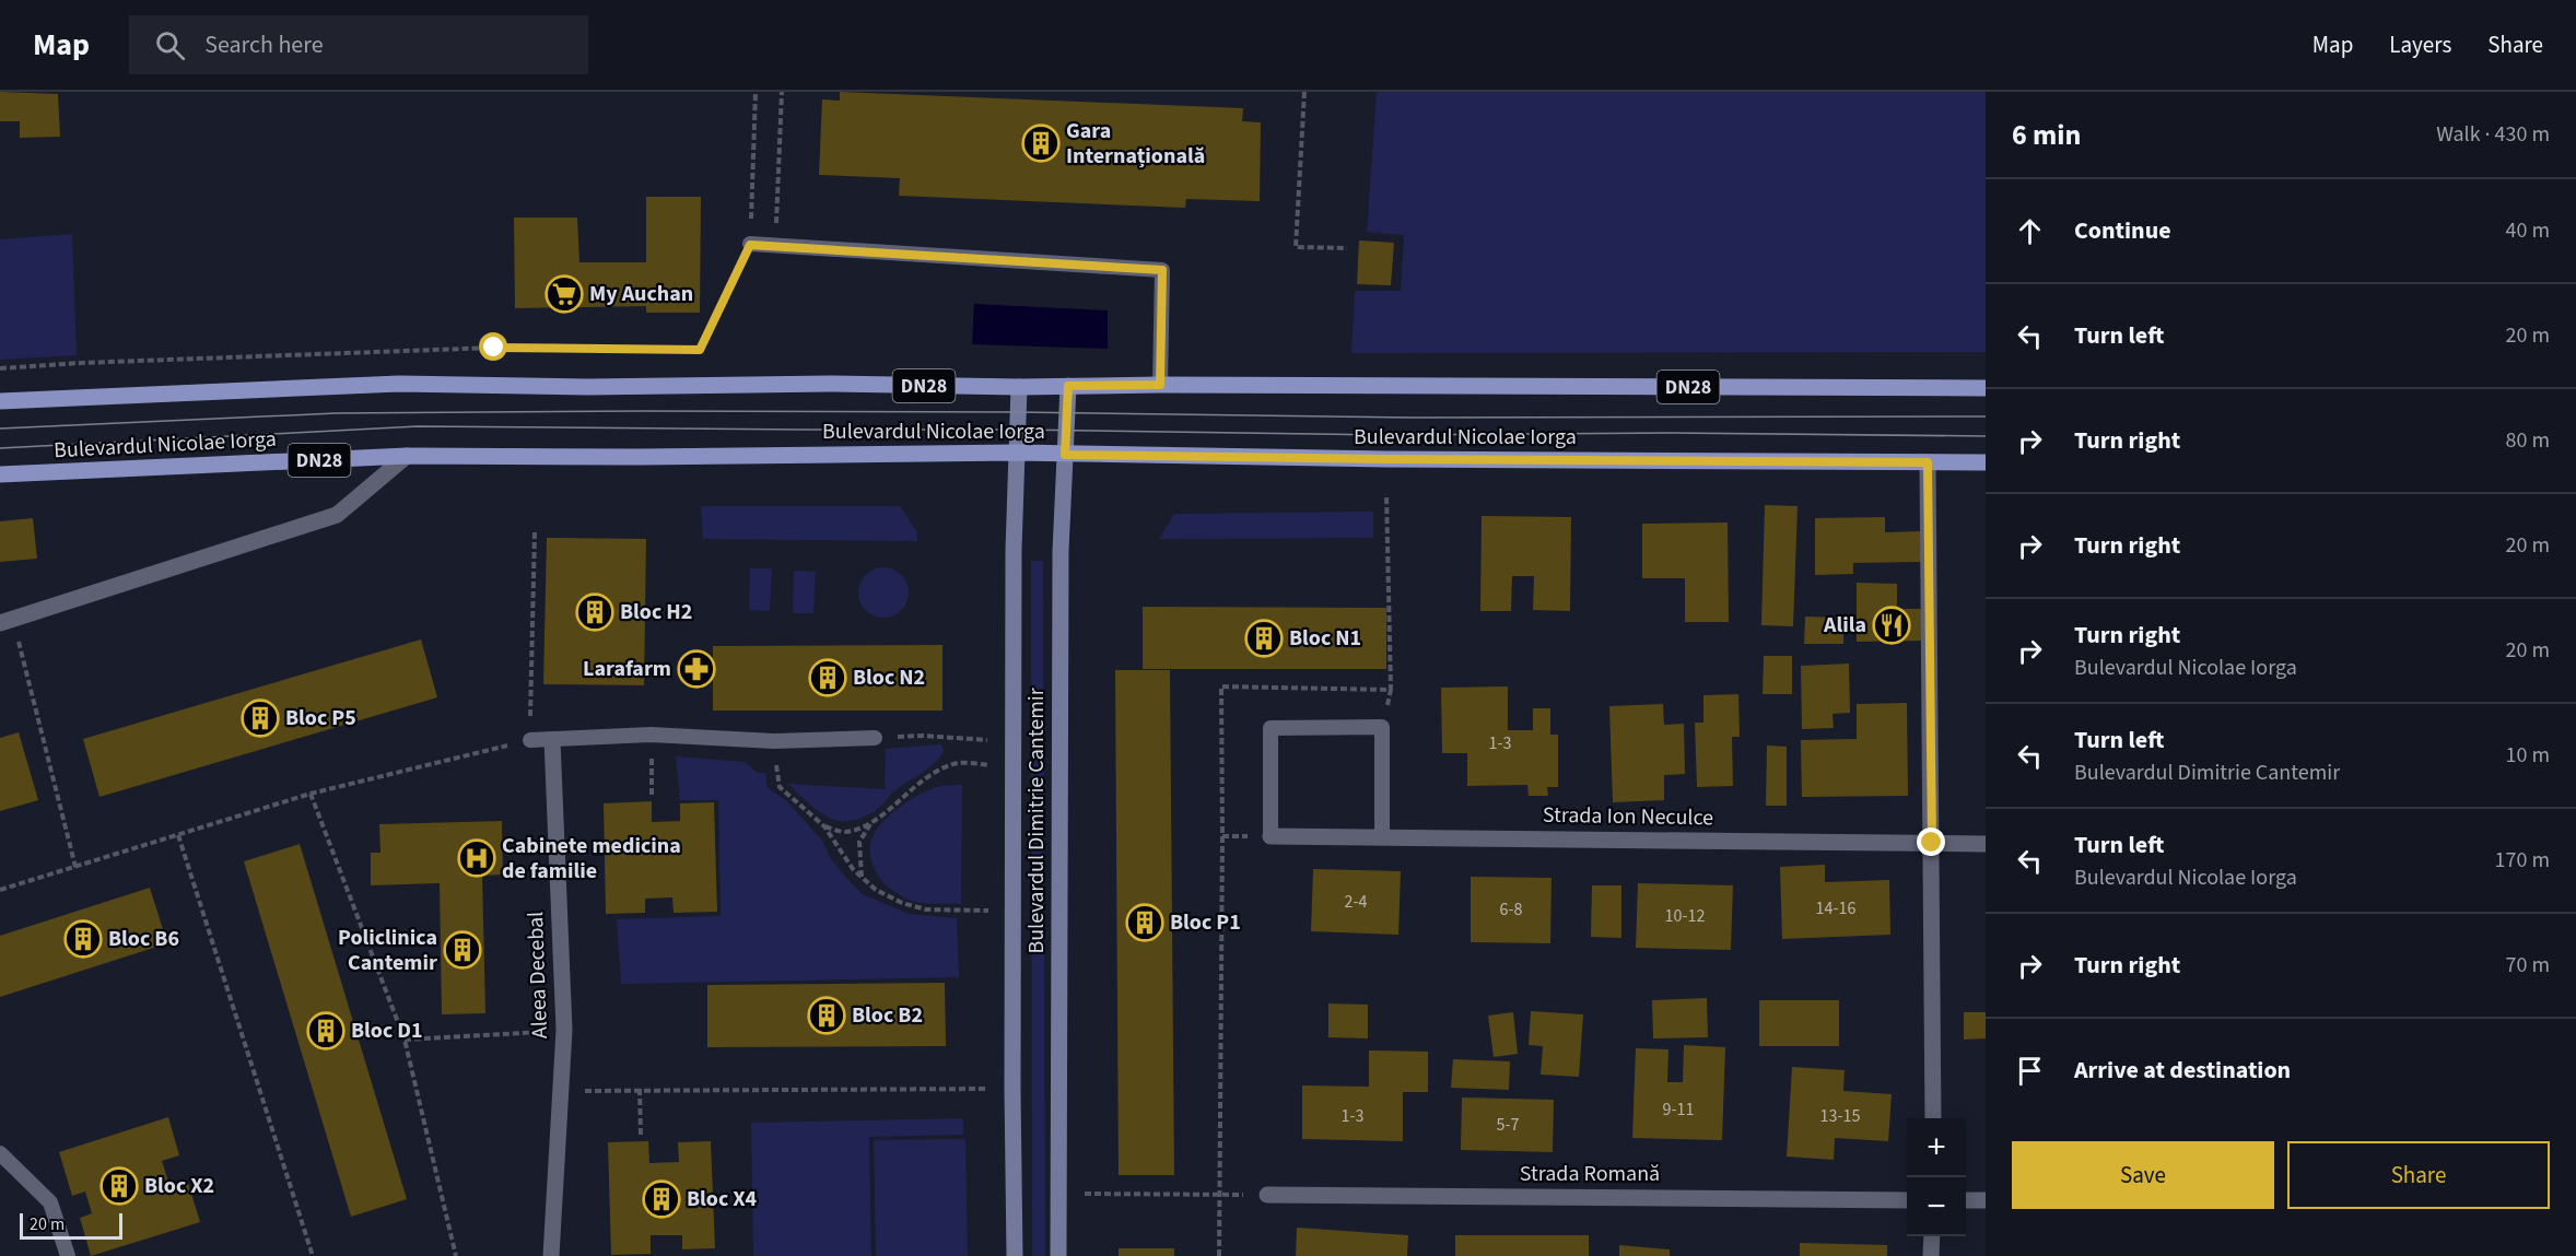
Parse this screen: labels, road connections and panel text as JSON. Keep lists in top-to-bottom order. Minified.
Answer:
{"streets":{"main road":["DN28","Bulevardul Nicolae Iorga","Bulevardul Dimitrie Cantemir"],"street":["Strada Ion Neculce","Aleea Decebal","Strada Romană"]},"crossings":[["Bulevardul Nicolae Iorga","Bulevardul Dimitrie Cantemir"]],"places":{"building":["Gara Internațională","Bloc H2","Bloc N1","Bloc N2","Bloc P5","Bloc P1","Bloc B6","Policlinica Cantemir","Bloc B2","Bloc D1","Bloc X2","Bloc X4"],"supermarket":["My Auchan"],"restaurant":["Alila"],"pharmacy":["Larafarm"],"hospital":["Cabinete medicina de familie"]},"house_numbers":["1-3","2-4","14-16","6-8","10-12","9-11","1-3","13-15","5-7"],"scale_bar":"20 m","page":{"header":"Map","search":"Search here","nav":["Map","Layers","Share"],"heading":["6 min","Walk · 430 m"],"list":[["Continue","40 m"],["Turn left","20 m"],["Turn right","80 m"],["Turn right","20 m"],["Turn right","Bulevardul Nicolae Iorga","20 m"],["Turn left","Bulevardul Dimitrie Cantemir","10 m"],["Turn left","Bulevardul Nicolae Iorga","170 m"],["Turn right","70 m"],"Arrive at destination"],"map_buttons":["+","−"],"buttons":["Save","Share"],"scale":"20 m"}}
